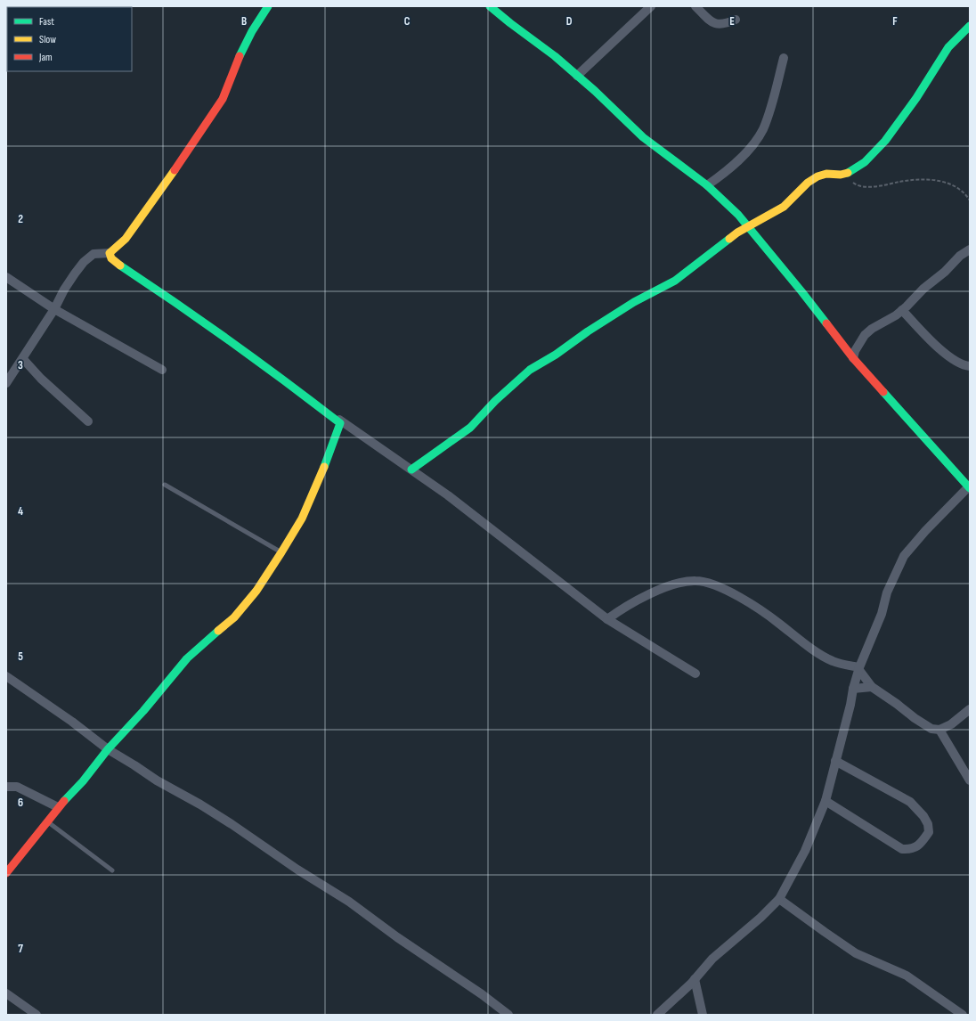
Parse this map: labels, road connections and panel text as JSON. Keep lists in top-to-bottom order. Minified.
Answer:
{"legend":["Fast","Slow","Jam"],"grid":{"columns":["B","C","D","E","F"],"rows":["2","3","4","5","6","7"]}}
